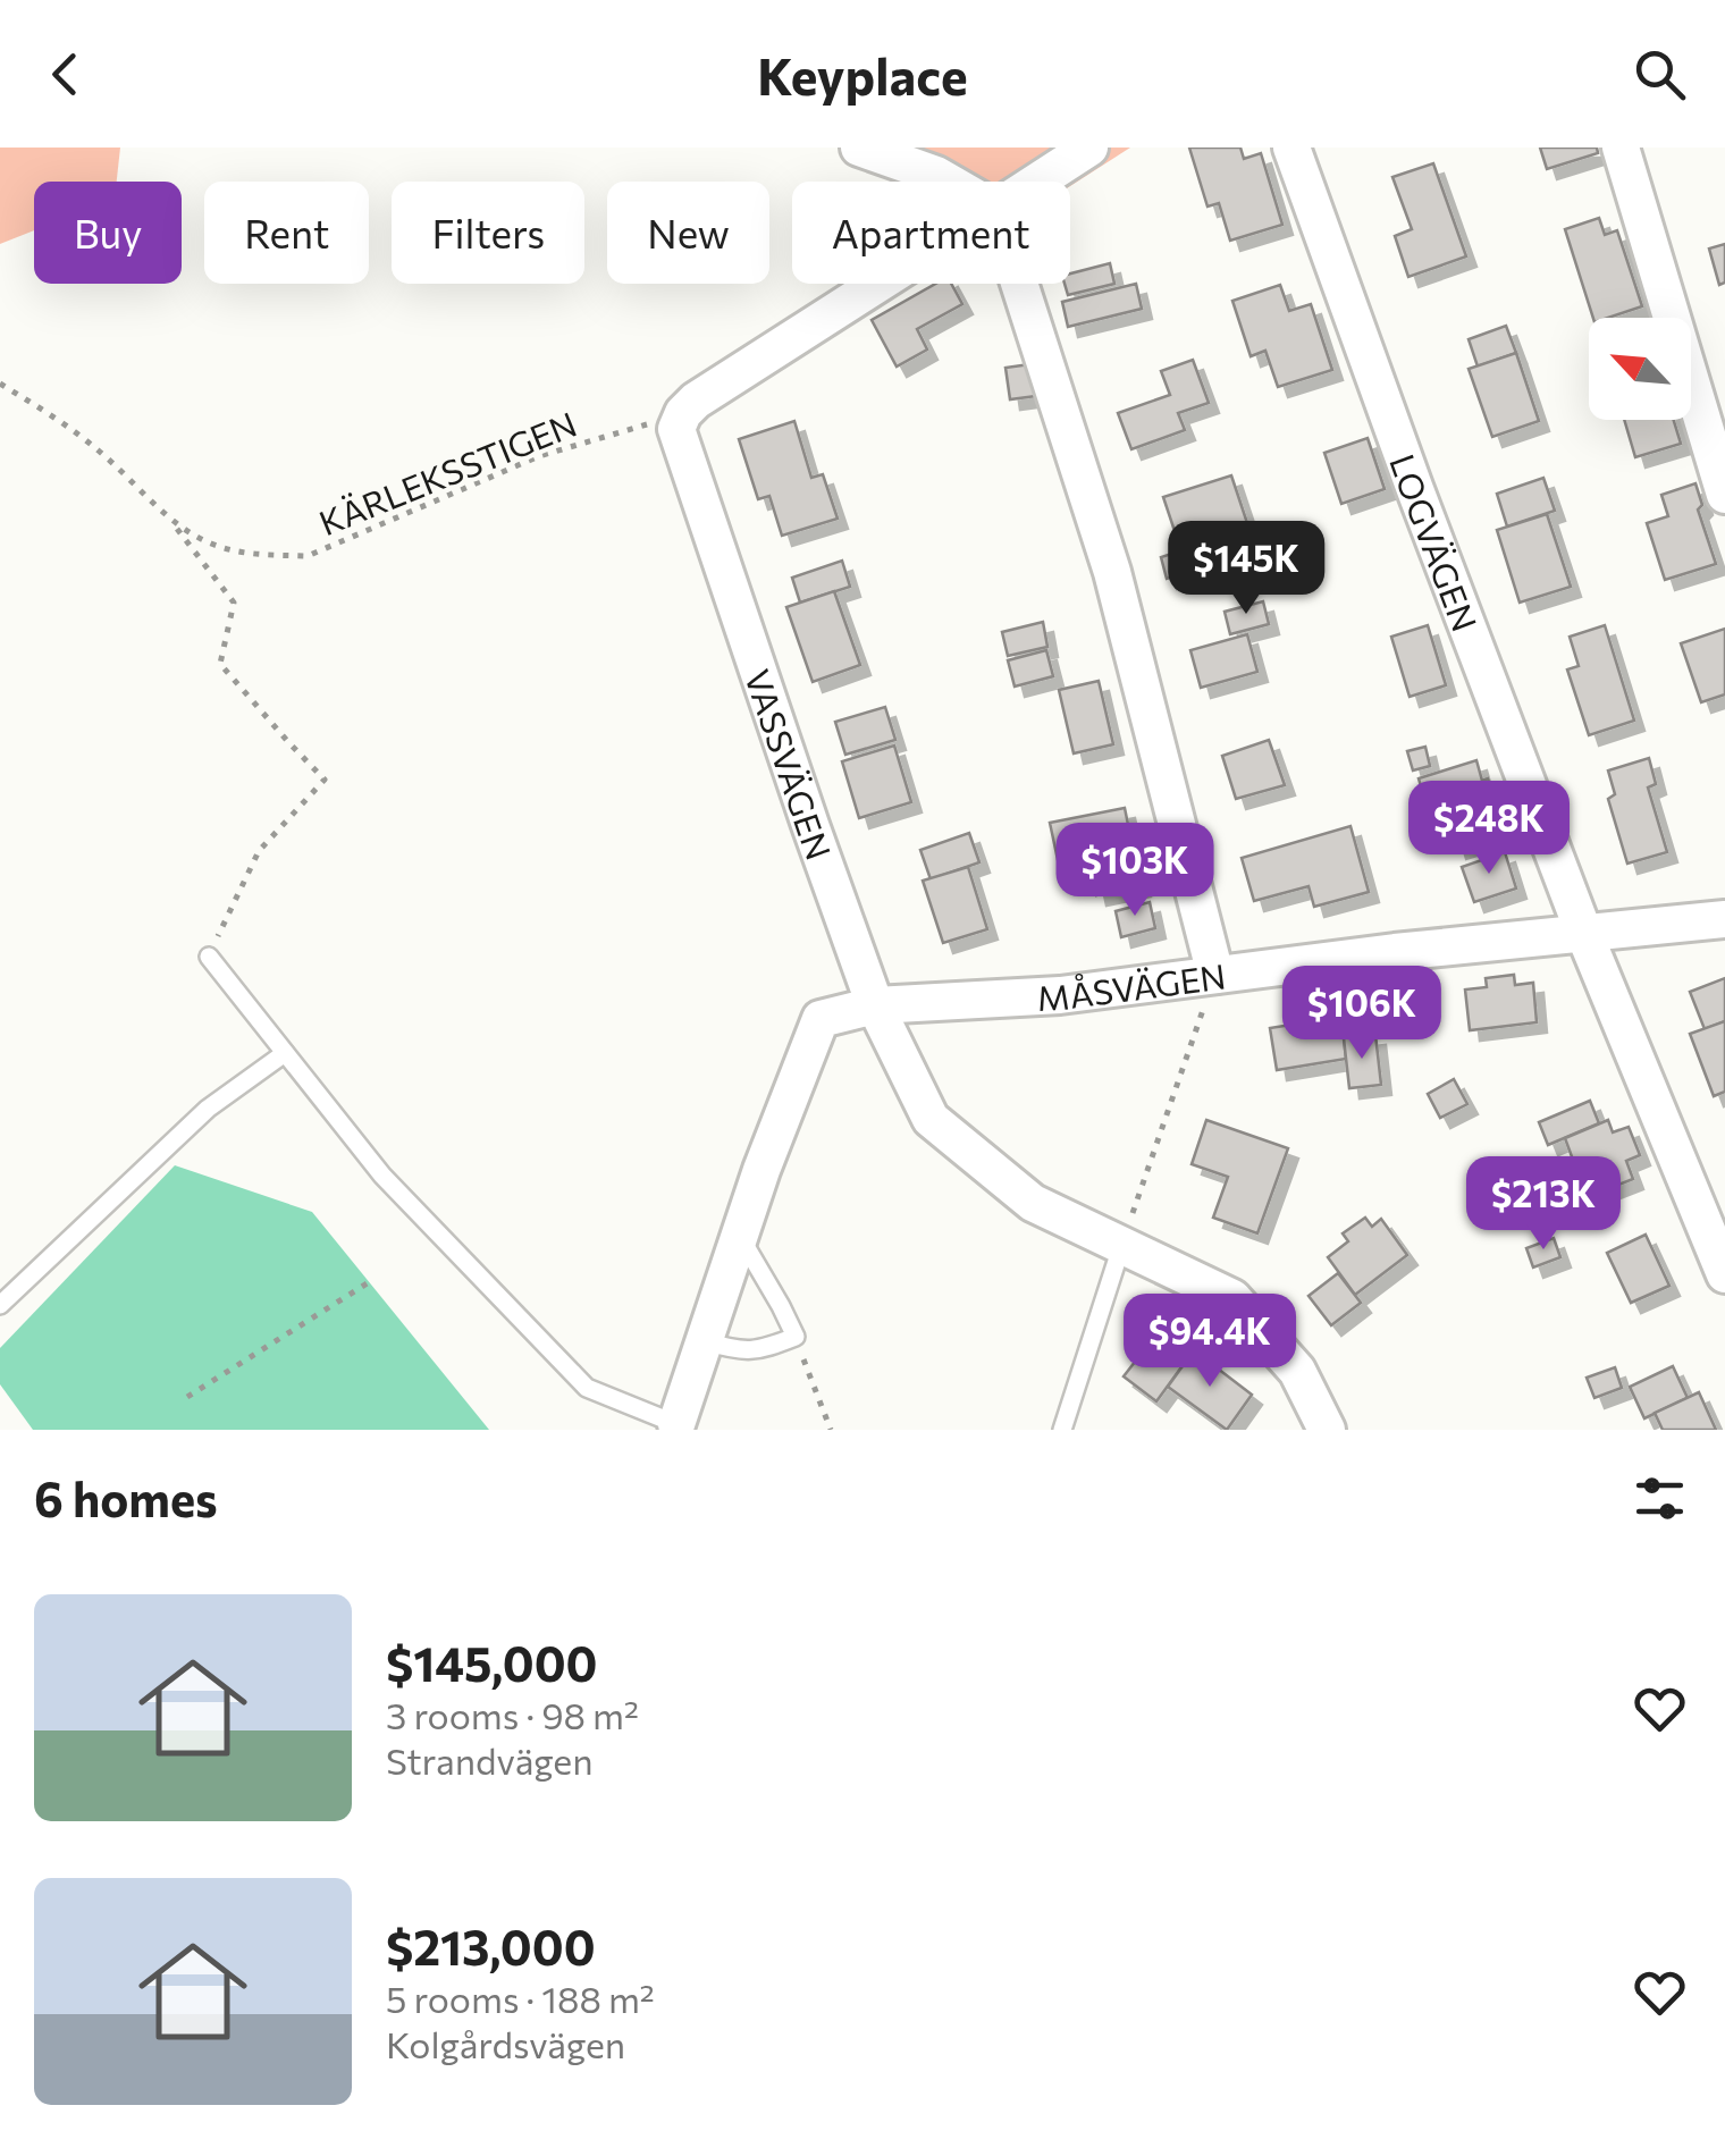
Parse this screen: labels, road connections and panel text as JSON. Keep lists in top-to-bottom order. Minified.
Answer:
{"streets":{"street":["LOGVÄGEN","VASSVÄGEN","MÅSVÄGEN"],"path":["KÄRLEKSSTIGEN"]},"crossings":[["KÄRLEKSSTIGEN","VASSVÄGEN"],["LOGVÄGEN","MÅSVÄGEN"],["VASSVÄGEN","MÅSVÄGEN"]],"north":"top left","page":{"header":"Keyplace","chip":["Buy","Rent","Filters","New","Apartment"],"price":["$145K","$248K","$103K","$106K","$213K","$94.4K"],"heading":"6 homes","list":[{"name":"$145,000","note":"3 rooms · 98 m² · Strandvägen"},{"name":"$213,000","note":"5 rooms · 188 m² · Kolgårdsvägen"}]}}
